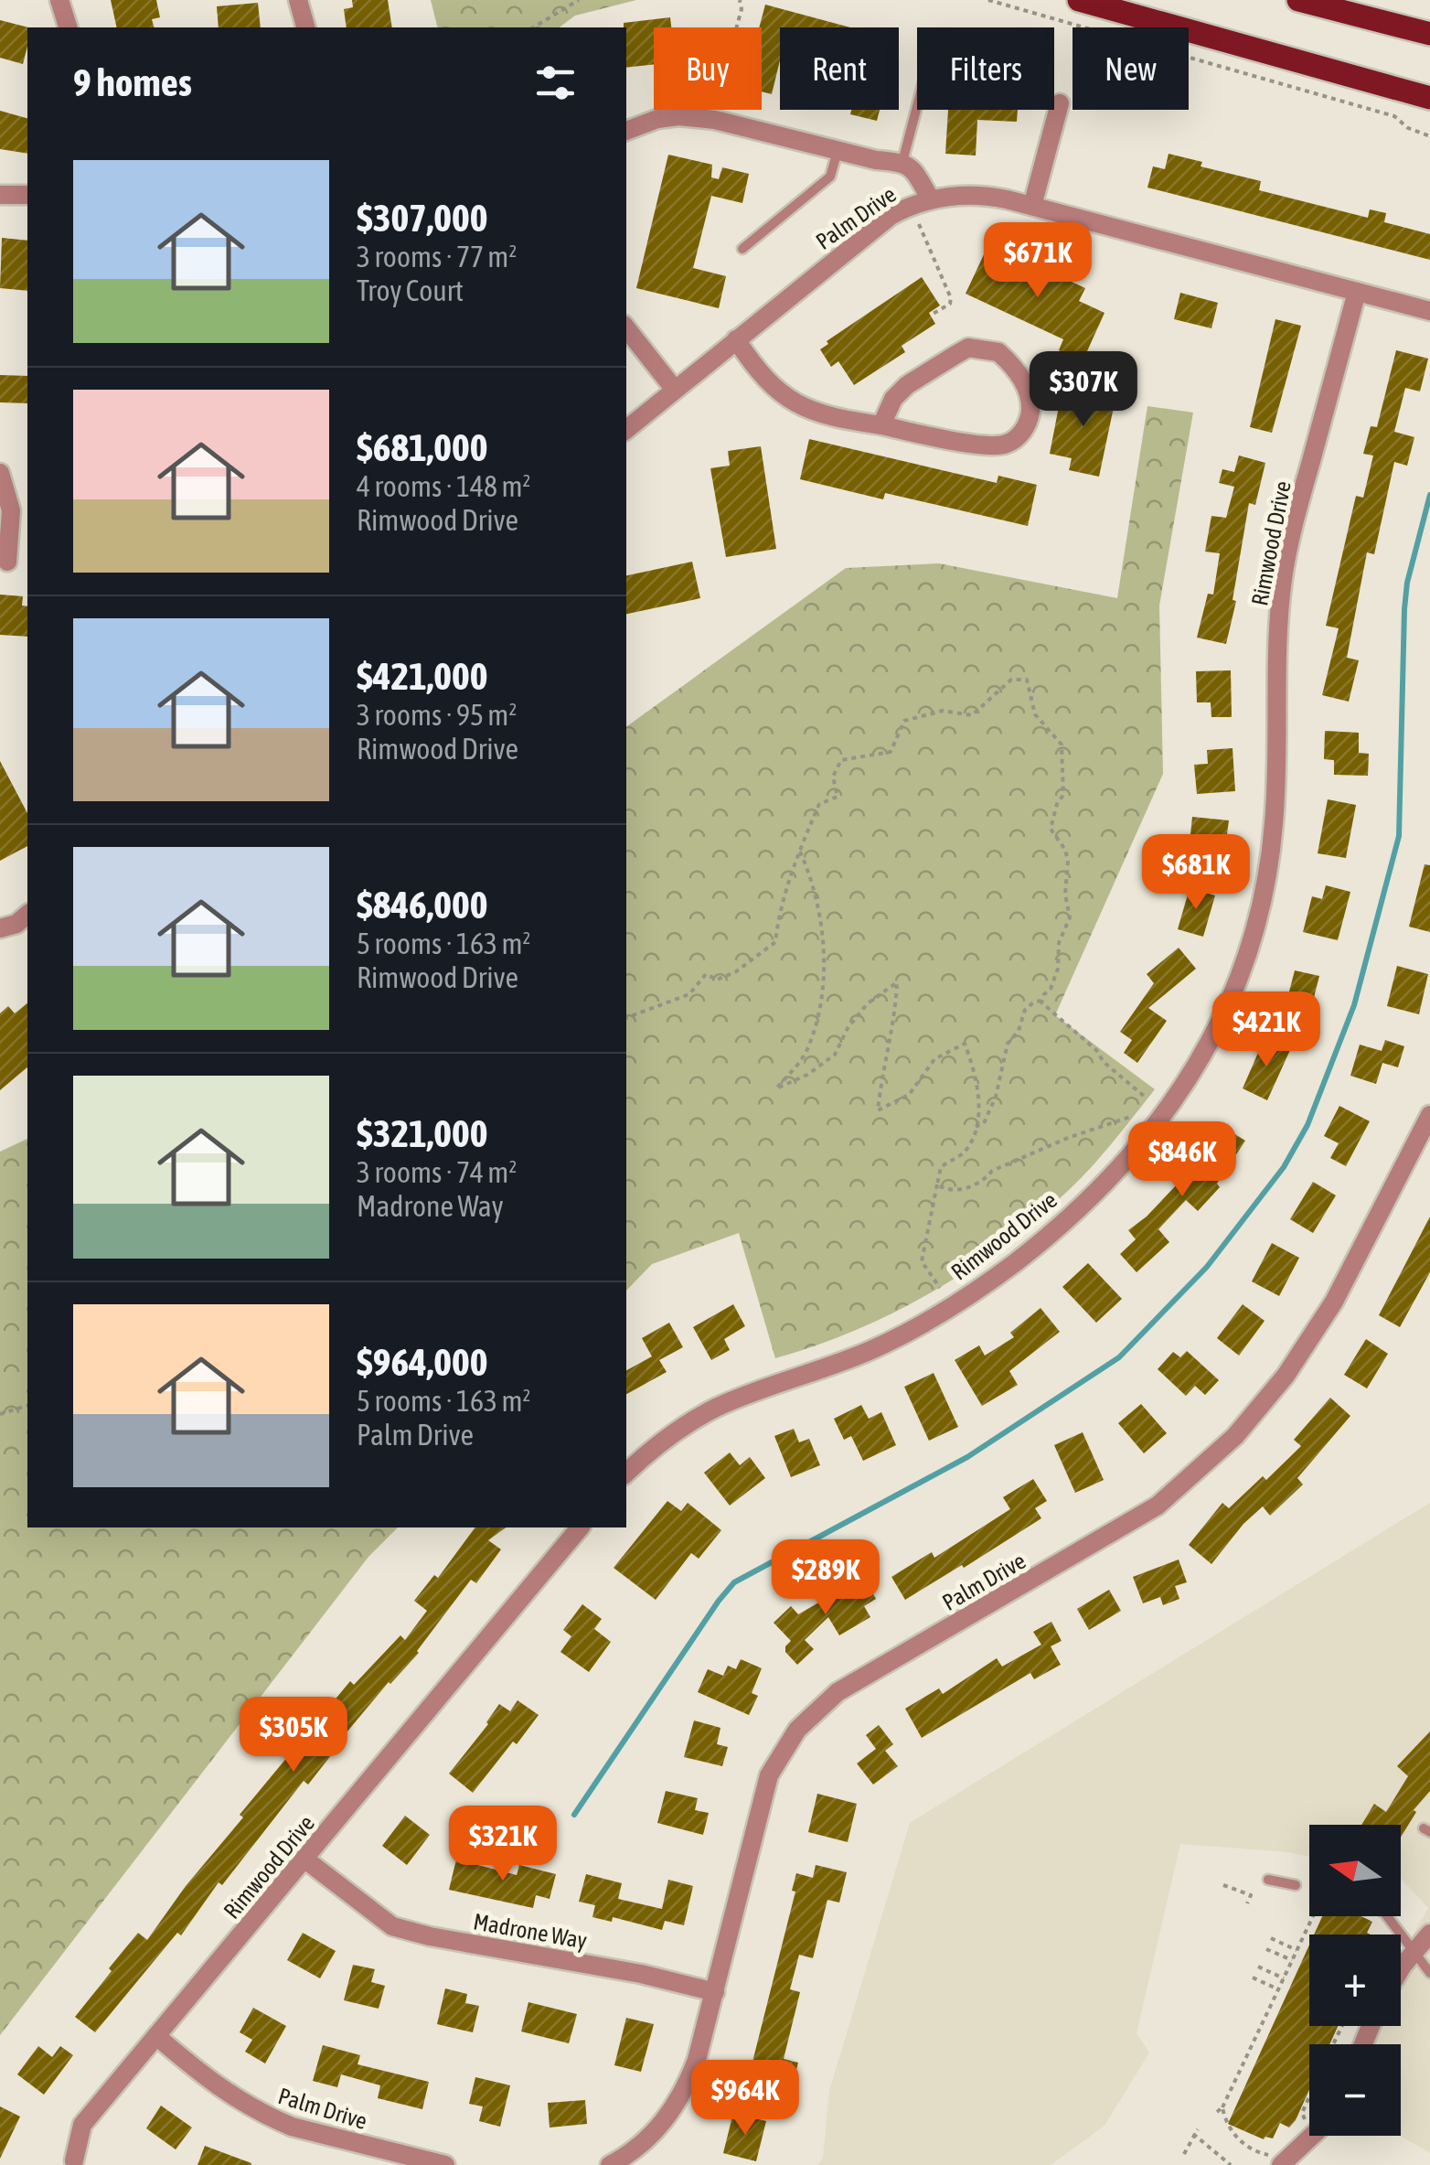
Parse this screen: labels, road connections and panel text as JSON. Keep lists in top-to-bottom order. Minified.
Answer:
{"streets":{"street":["Palm Drive","Rimwood Drive","Madrone Way"]},"crossings":[["Palm Drive","Rimwood Drive"],["Palm Drive","Madrone Way"],["Rimwood Drive","Madrone Way"]],"north":"left","page":{"chip":["Buy","Rent","Filters","New"],"heading":"9 homes","list":[{"name":"$307,000","note":"3 rooms · 77 m² · Troy Court"},{"name":"$681,000","note":"4 rooms · 148 m² · Rimwood Drive"},{"name":"$421,000","note":"3 rooms · 95 m² · Rimwood Drive"},{"name":"$846,000","note":"5 rooms · 163 m² · Rimwood Drive"},{"name":"$321,000","note":"3 rooms · 74 m² · Madrone Way"},{"name":"$964,000","note":"5 rooms · 163 m² · Palm Drive"}],"price":["$671K","$307K","$681K","$421K","$846K","$289K","$305K","$321K","$964K"],"map_buttons":["+","−"]}}
